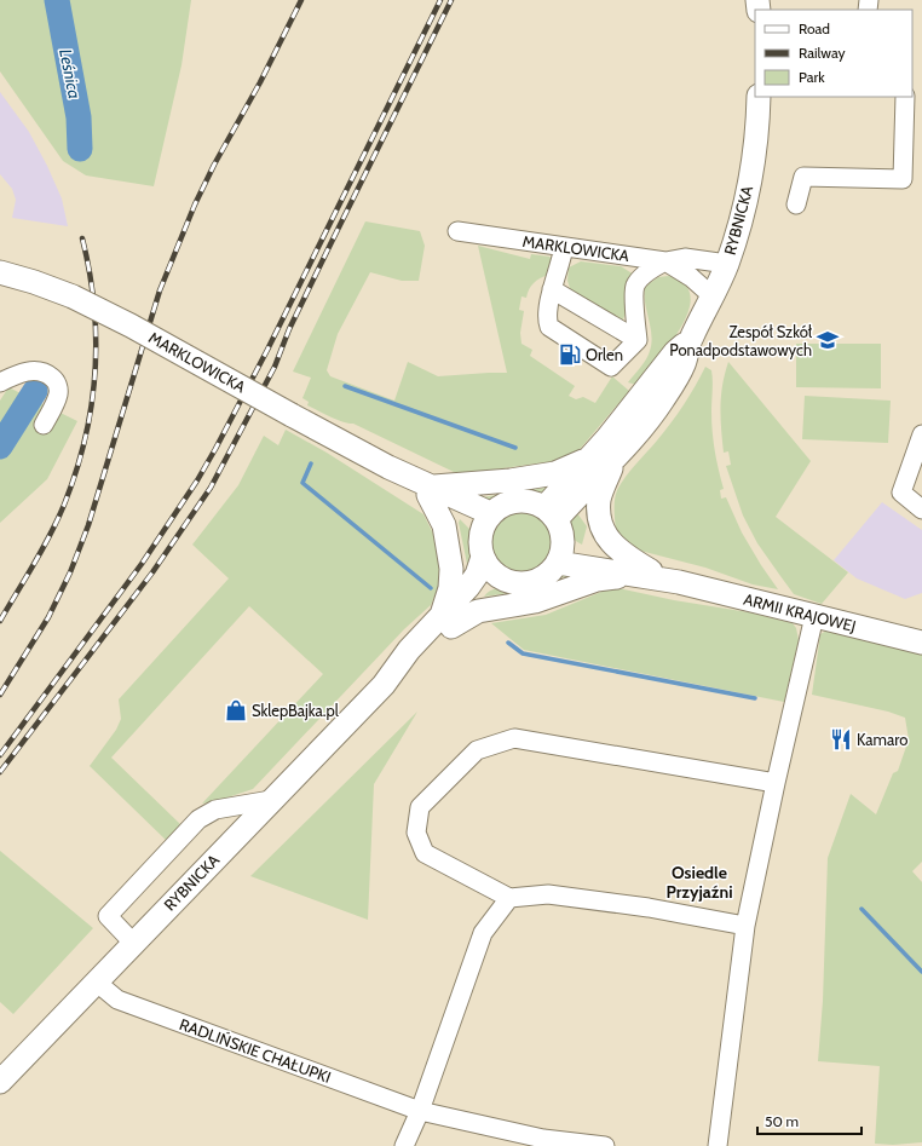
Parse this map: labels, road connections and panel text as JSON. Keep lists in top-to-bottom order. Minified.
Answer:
{"streets":{"main road":["RYBNICKA","MARKLOWICKA","ARMII KRAJOWEJ"],"street":["RADLIŃSKIE CHAŁUPKI"]},"crossings":[["RYBNICKA","MARKLOWICKA"],["RYBNICKA","ARMII KRAJOWEJ"],["RYBNICKA","RADLIŃSKIE CHAŁUPKI"],["MARKLOWICKA","ARMII KRAJOWEJ"]],"districts":["Osiedle Przyjaźni"],"water":["Leśnica"],"places":{"school or university":["Zespół Szkół Ponadpodstawowych"],"fuel station":["Orlen"],"shop":["SklepBajka.pl"],"restaurant":["Kamaro"]},"legend":["Road","Railway","Park"],"scale_bar":"50 m"}
